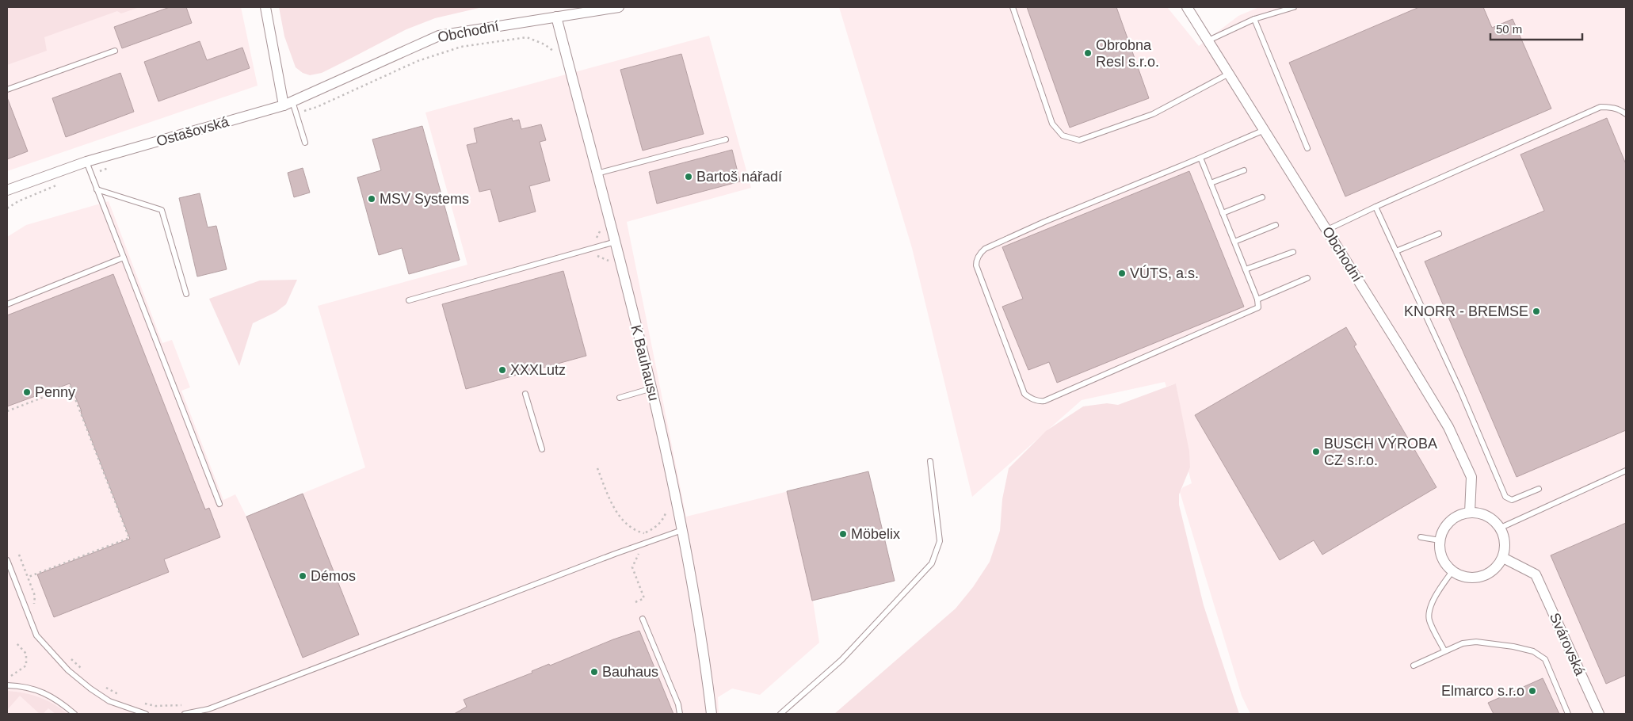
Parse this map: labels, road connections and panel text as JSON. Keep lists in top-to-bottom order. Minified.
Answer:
{"streets":{"street":["Obchodní","Ostašovská","K Bauhausu","Svárovská"]},"crossings":[["Obchodní","Ostašovská"],["Obchodní","K Bauhausu"],["Obchodní","Svárovská"]],"places":["Obrobna Resl s.r.o.","Bartoš nářadí","MSV Systems","VÚTS, a.s.","KNORR - BREMSE","XXXLutz","Penny","BUSCH VÝROBA CZ s.r.o.","Möbelix","Démos","Bauhaus","Elmarco s.r.o"],"scale_bar":"50 m"}
